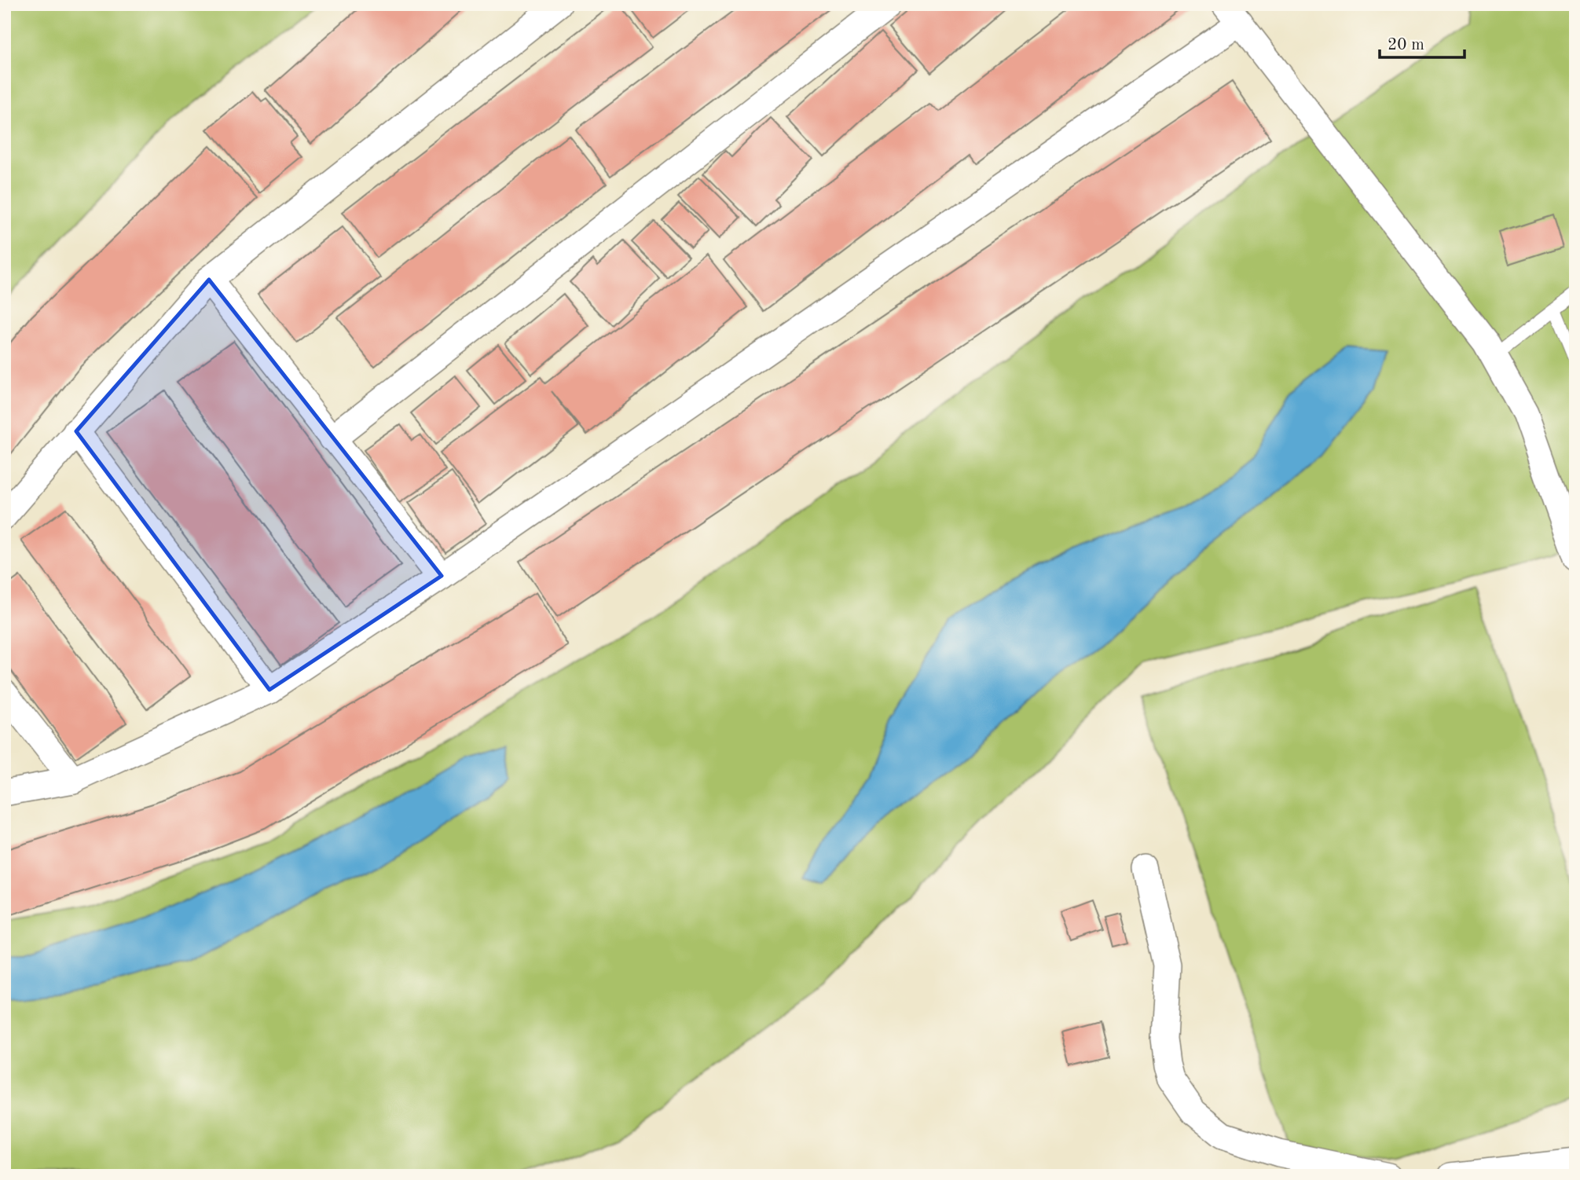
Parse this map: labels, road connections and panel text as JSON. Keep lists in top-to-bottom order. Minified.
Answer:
{"scale_bar":"20 m"}
